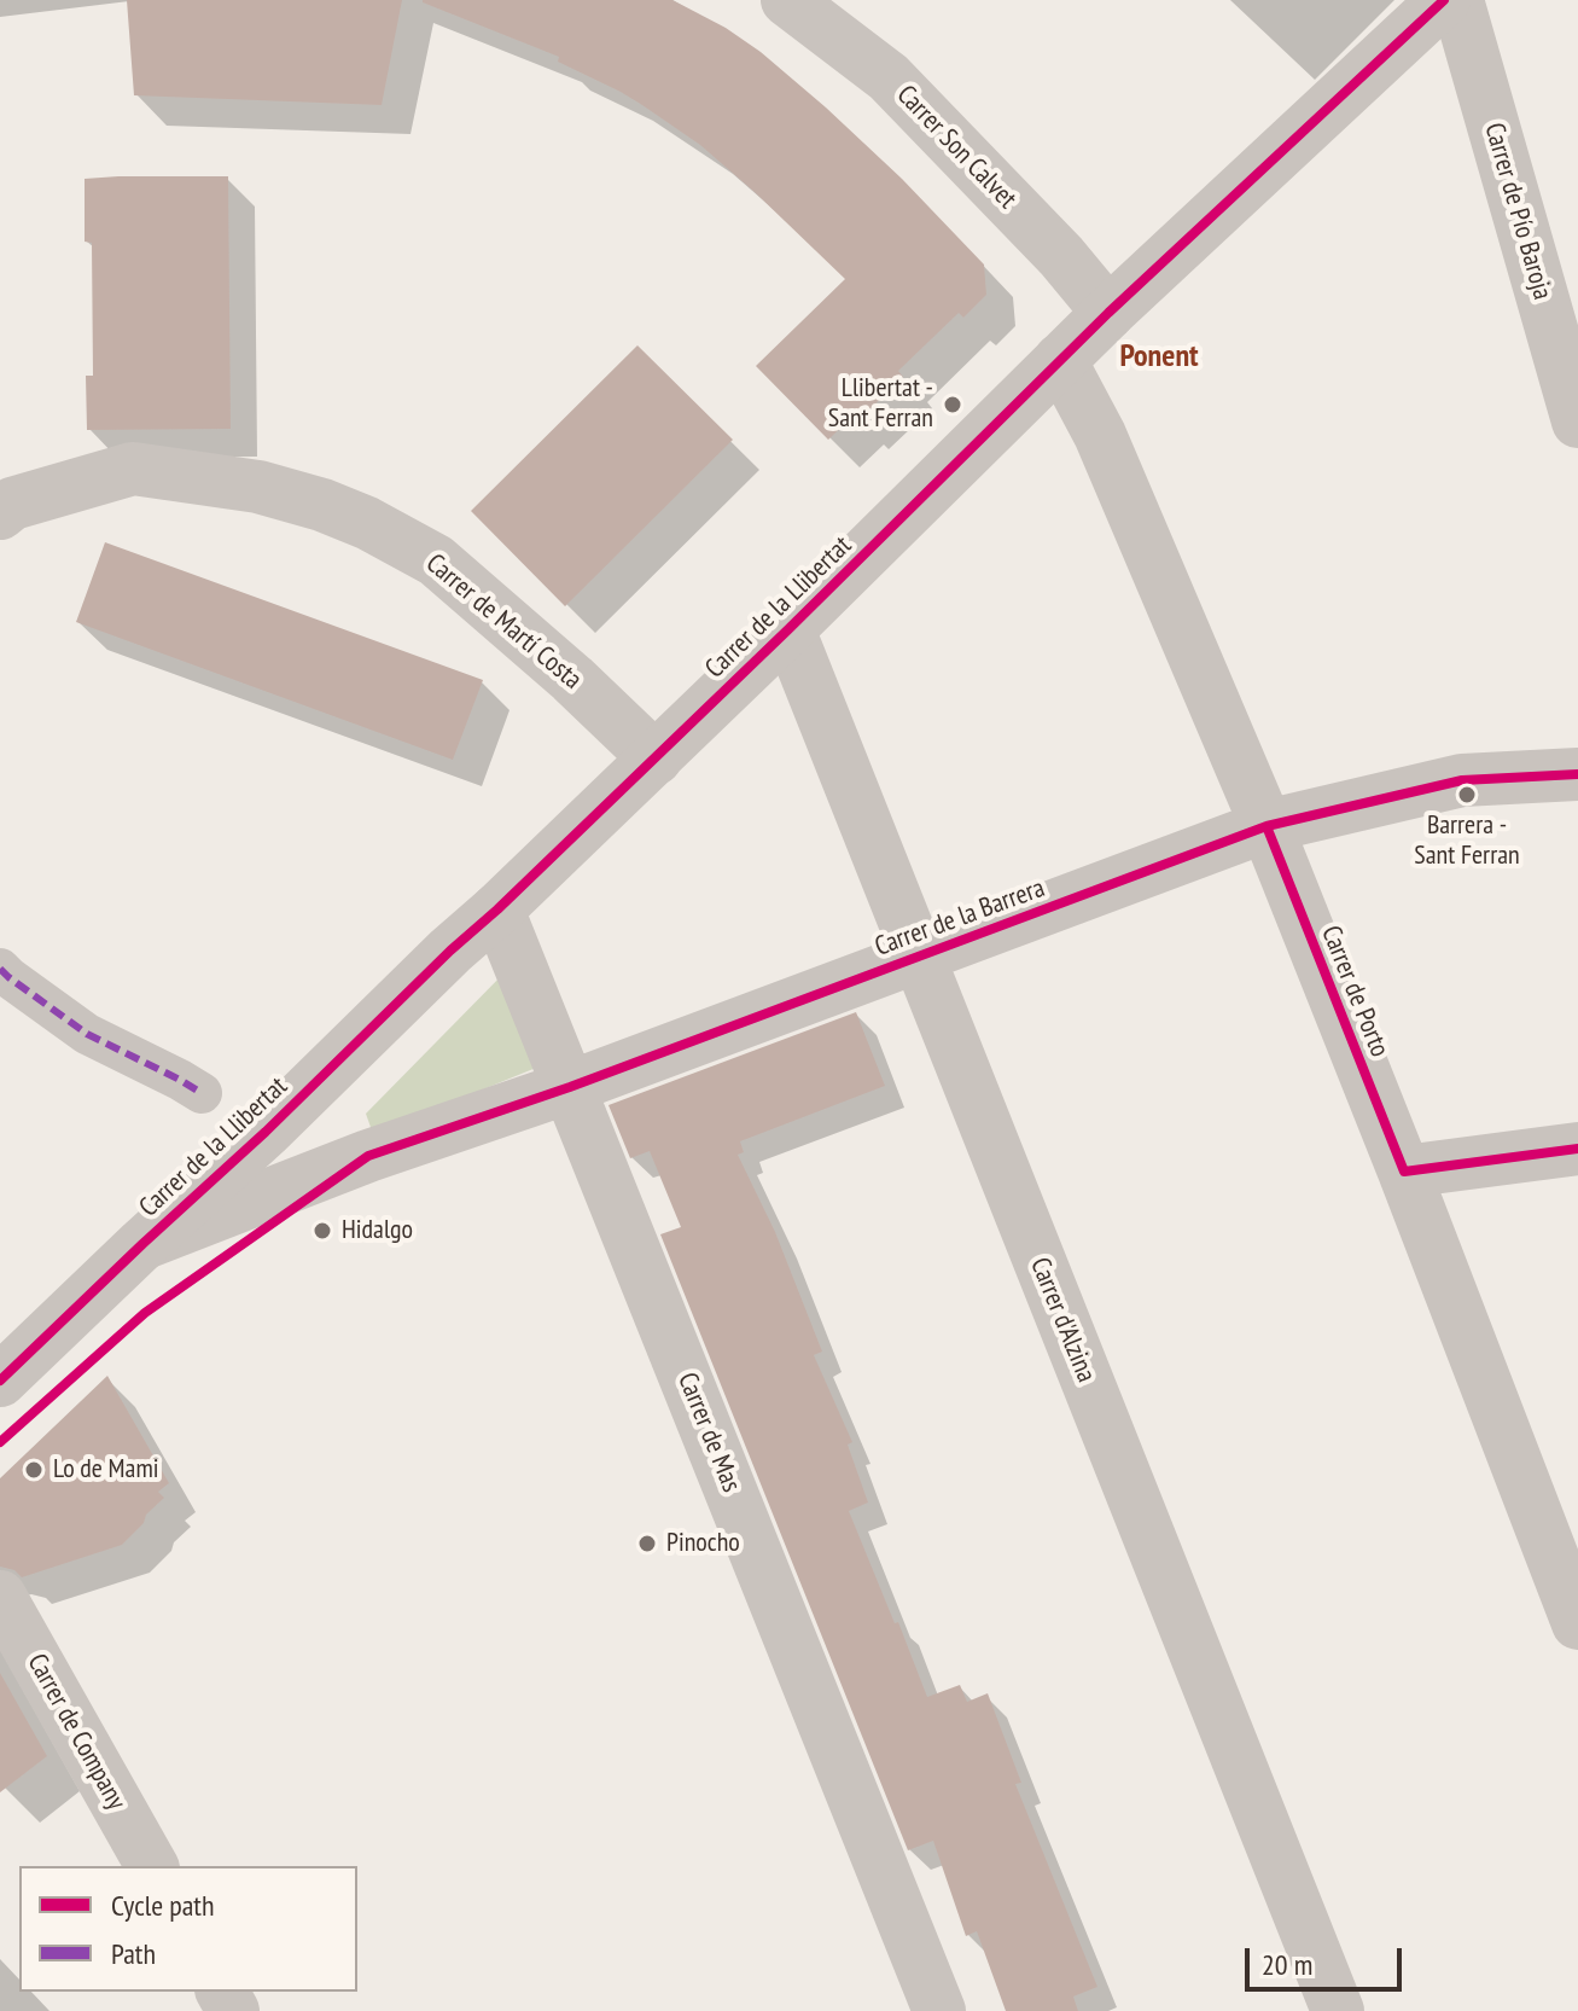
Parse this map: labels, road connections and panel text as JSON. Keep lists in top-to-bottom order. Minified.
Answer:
{"streets":{"street":["Carrer Son Calvet","Carrer de Pío Baroja","Carrer de la Llibertat","Carrer de Martí Costa","Carrer de la Barrera","Carrer de Porto","Carrer d'Alzina","Carrer de Mas","Carrer de Company"]},"crossings":[["Carrer Son Calvet","Carrer de la Llibertat"],["Carrer de la Llibertat","Carrer de Martí Costa"],["Carrer de la Llibertat","Carrer de la Barrera"],["Carrer de la Llibertat","Carrer de Porto"],["Carrer de la Llibertat","Carrer d'Alzina"],["Carrer de la Llibertat","Carrer de Mas"],["Carrer de la Barrera","Carrer de Porto"],["Carrer de la Barrera","Carrer d'Alzina"],["Carrer de la Barrera","Carrer de Mas"]],"districts":["Ponent"],"places":["Llibertat - Sant Ferran","Barrera - Sant Ferran","Hidalgo","Lo de Mami","Pinocho"],"legend":["Cycle path","Path"],"scale_bar":"20 m"}
